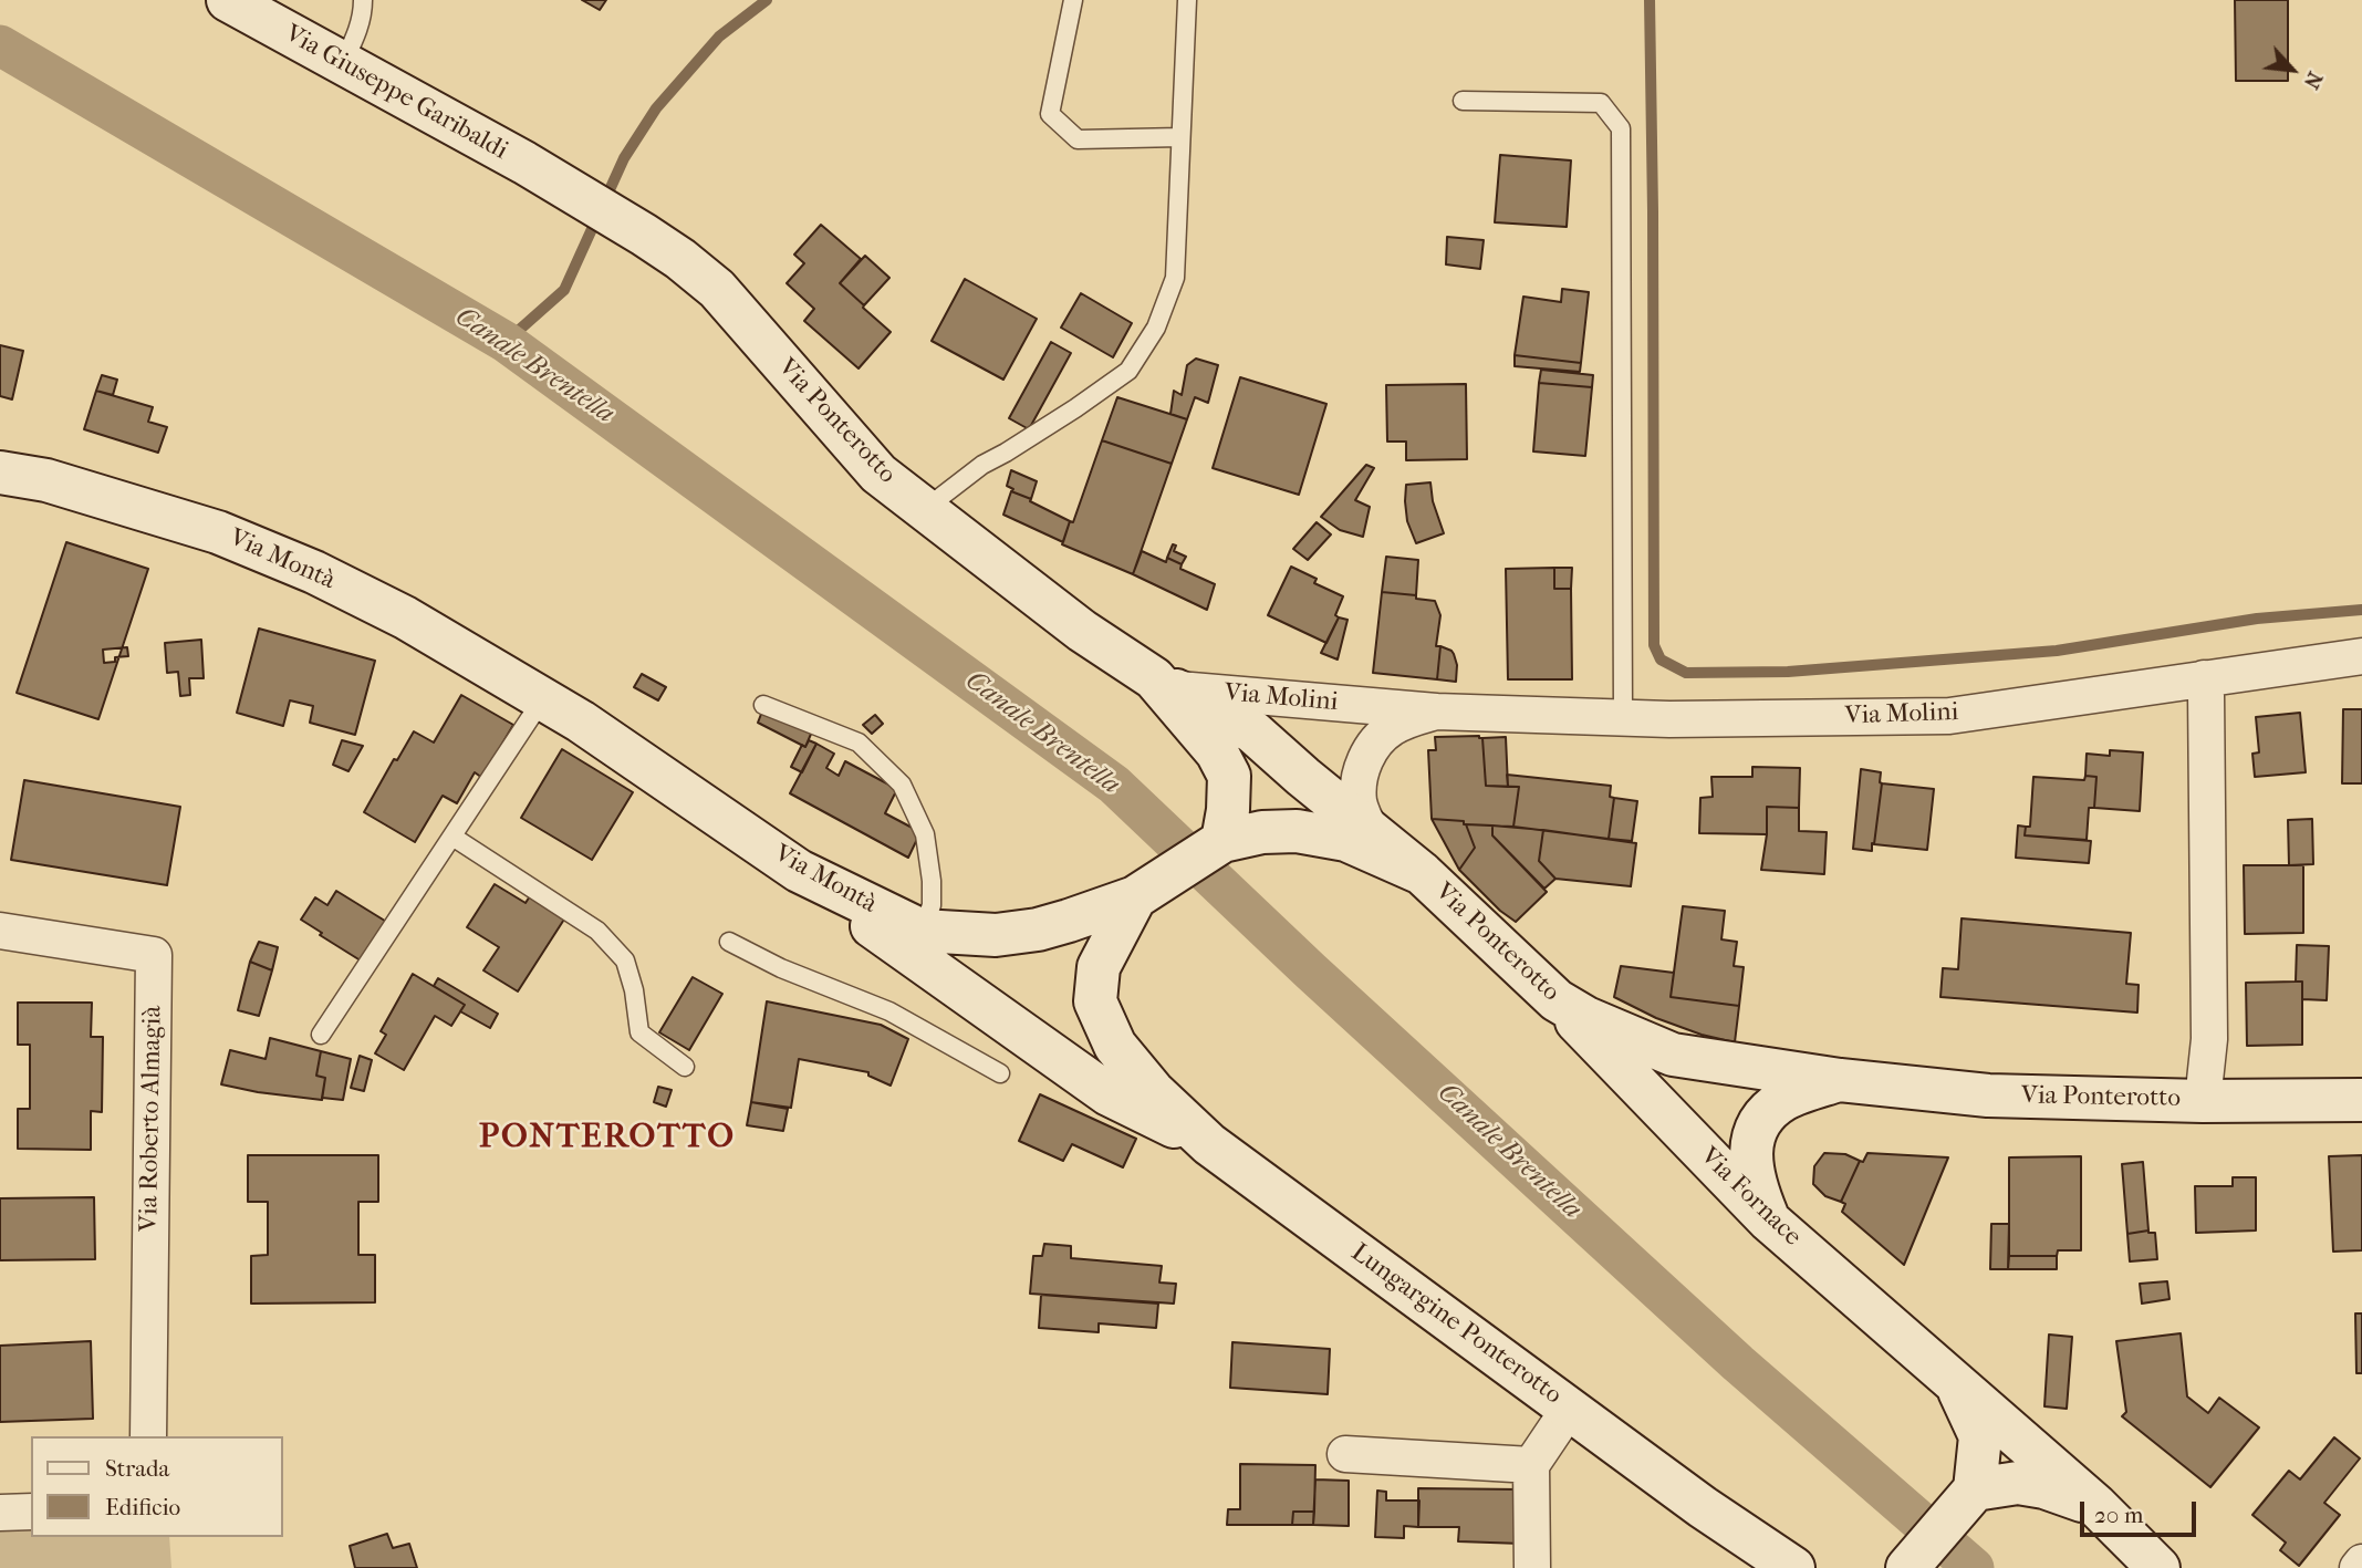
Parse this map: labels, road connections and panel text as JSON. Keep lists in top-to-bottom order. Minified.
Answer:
{"streets":{"main road":["Via Giuseppe Garibaldi","Via Ponterotto","Via Montà","Via Fornace","Lungargine Ponterotto"],"street":["Via Molini","Via Roberto Almagià"]},"crossings":[["Via Giuseppe Garibaldi","Via Ponterotto"],["Via Ponterotto","Via Montà"],["Via Ponterotto","Via Molini"],["Via Ponterotto","Via Fornace"],["Via Ponterotto","Lungargine Ponterotto"],["Via Montà","Lungargine Ponterotto"]],"districts":["PONTEROTTO"],"water":["Canale Brentella"],"legend":["Strada","Edificio"],"scale_bar":"20 m","north":"bottom right"}
